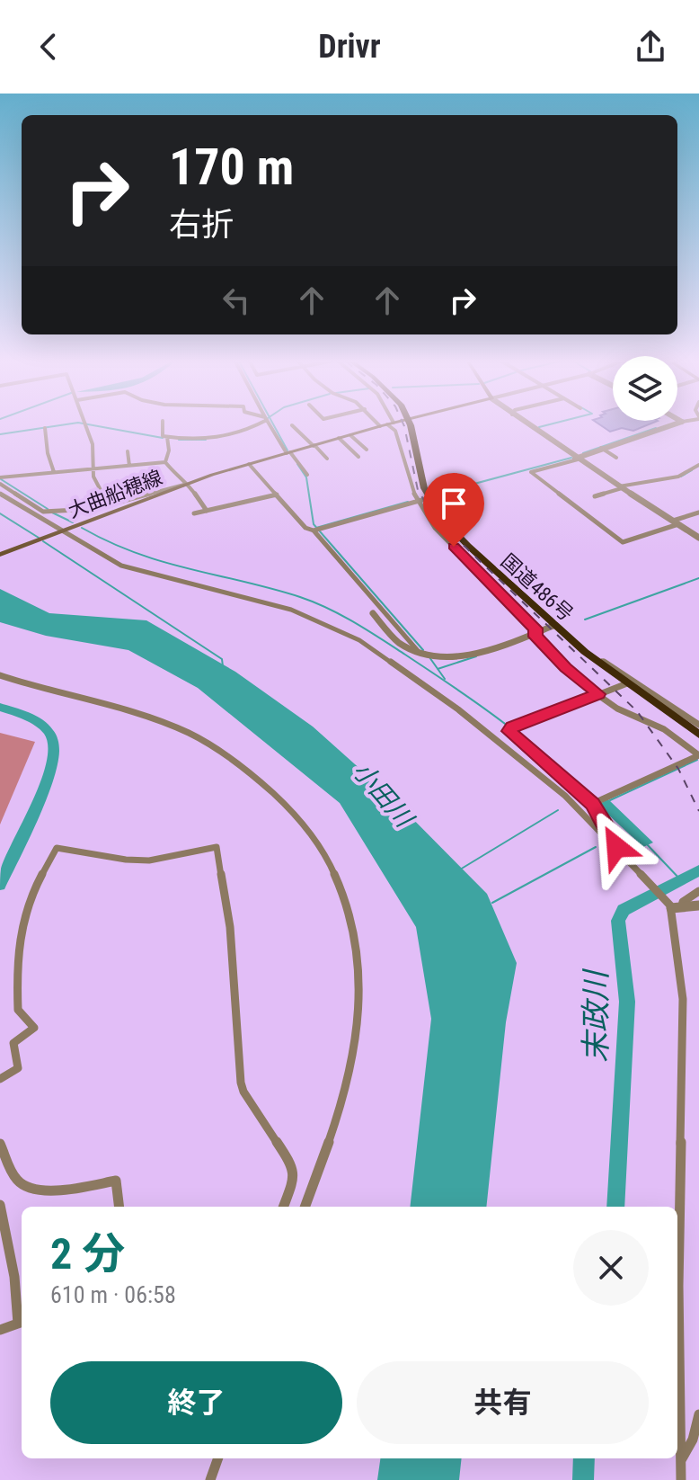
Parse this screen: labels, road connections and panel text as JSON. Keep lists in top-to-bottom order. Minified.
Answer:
{"streets":{"highway":["国道486号"],"main road":["大曲船穂線"]},"water":["小田川","末政川"],"page":{"header":"Drivr","turn":["170 m","右折"],"heading":["2 分","610 m · 06:58"],"buttons":["終了","共有"]}}
